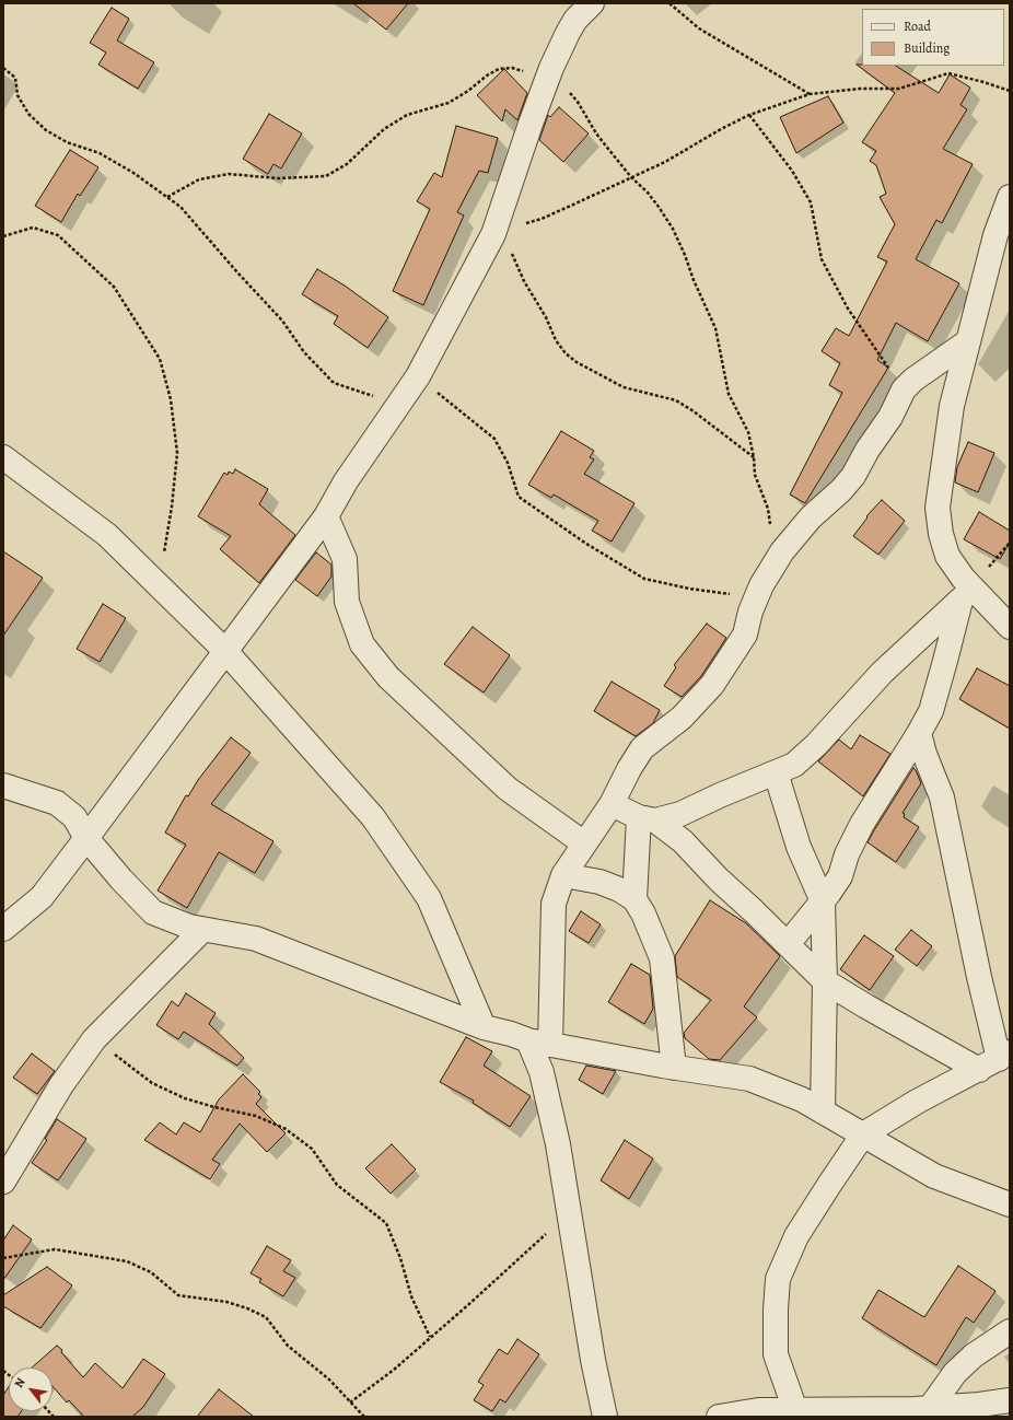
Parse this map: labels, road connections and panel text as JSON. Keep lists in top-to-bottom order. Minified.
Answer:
{"legend":["Road","Building"],"north":"top left"}
